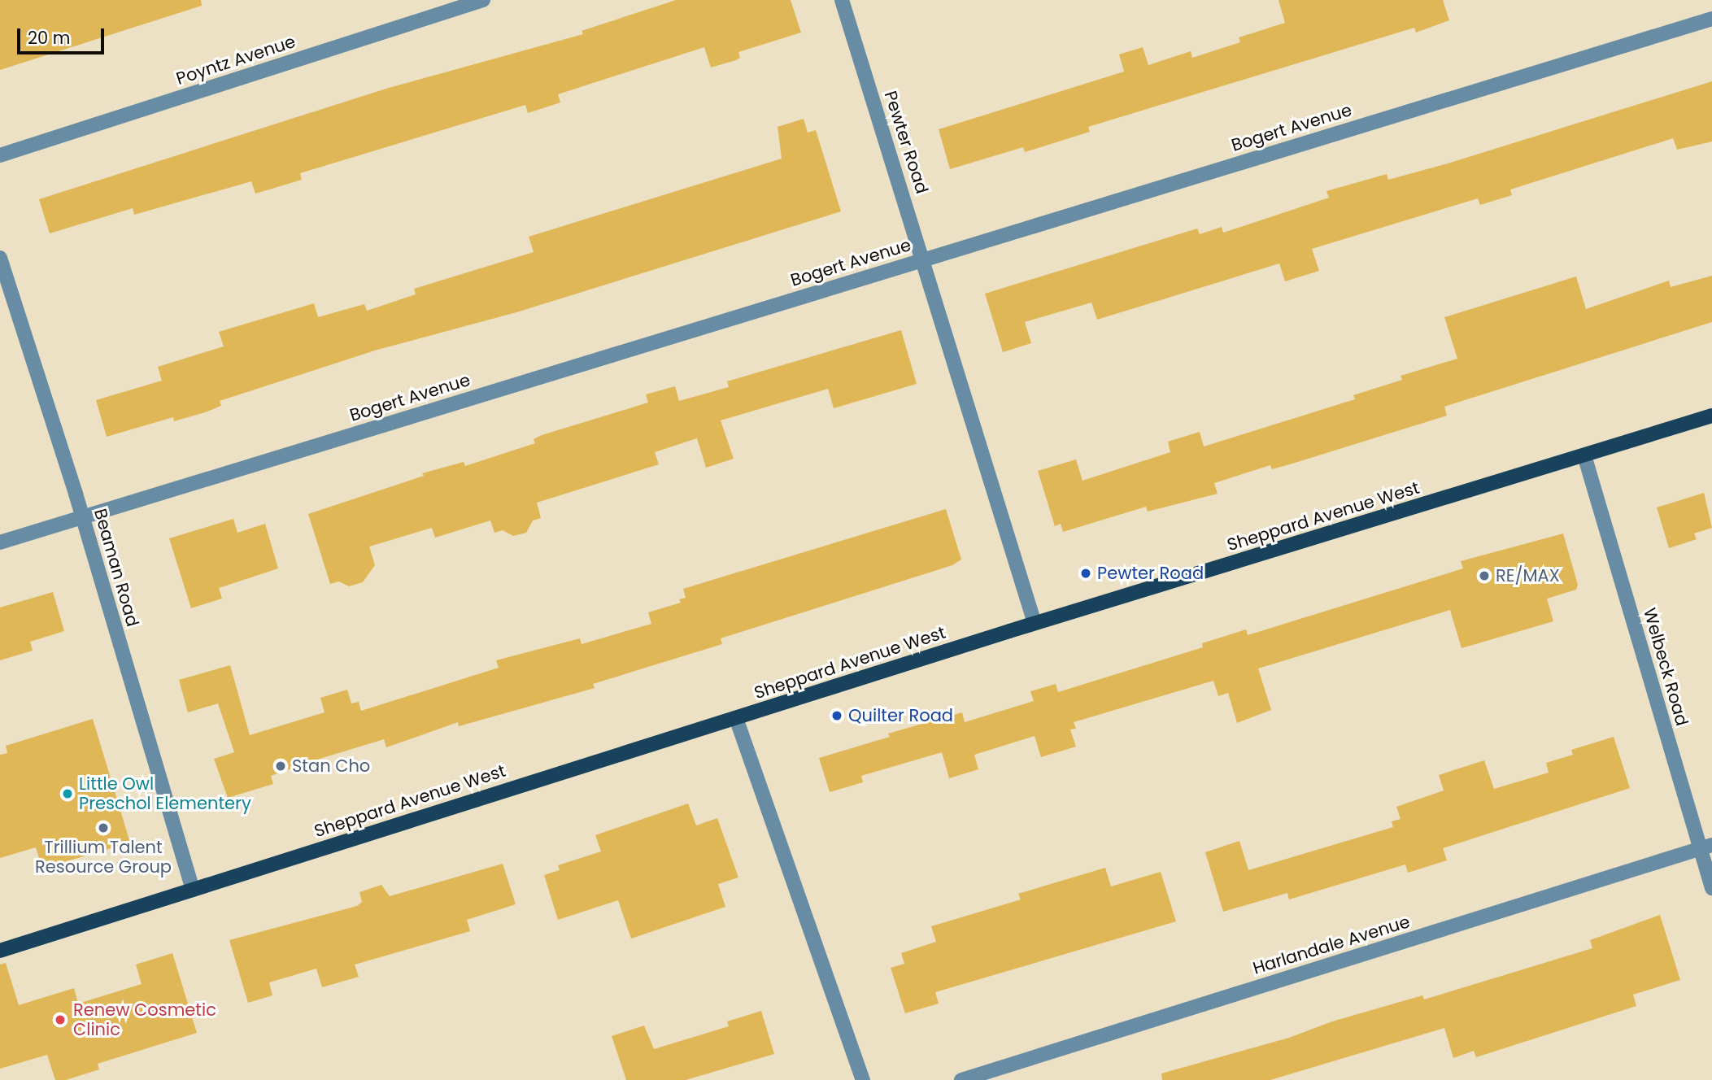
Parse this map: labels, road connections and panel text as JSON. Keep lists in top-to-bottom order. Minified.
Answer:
{"streets":{"main road":["Sheppard Avenue West"],"street":["Poyntz Avenue","Bogert Avenue","Pewter Road","Beaman Road","Welbeck Road","Harlandale Avenue"]},"crossings":[["Bogert Avenue","Pewter Road"],["Bogert Avenue","Beaman Road"],["Pewter Road","Sheppard Avenue West"],["Sheppard Avenue West","Beaman Road"],["Sheppard Avenue West","Welbeck Road"],["Welbeck Road","Harlandale Avenue"]],"places":["Pewter Road","RE/MAX","Quilter Road","Stan Cho","Little Owl Preschol Elementery","Trillium Talent Resource Group","Renew Cosmetic Clinic"],"scale_bar":"20 m"}
